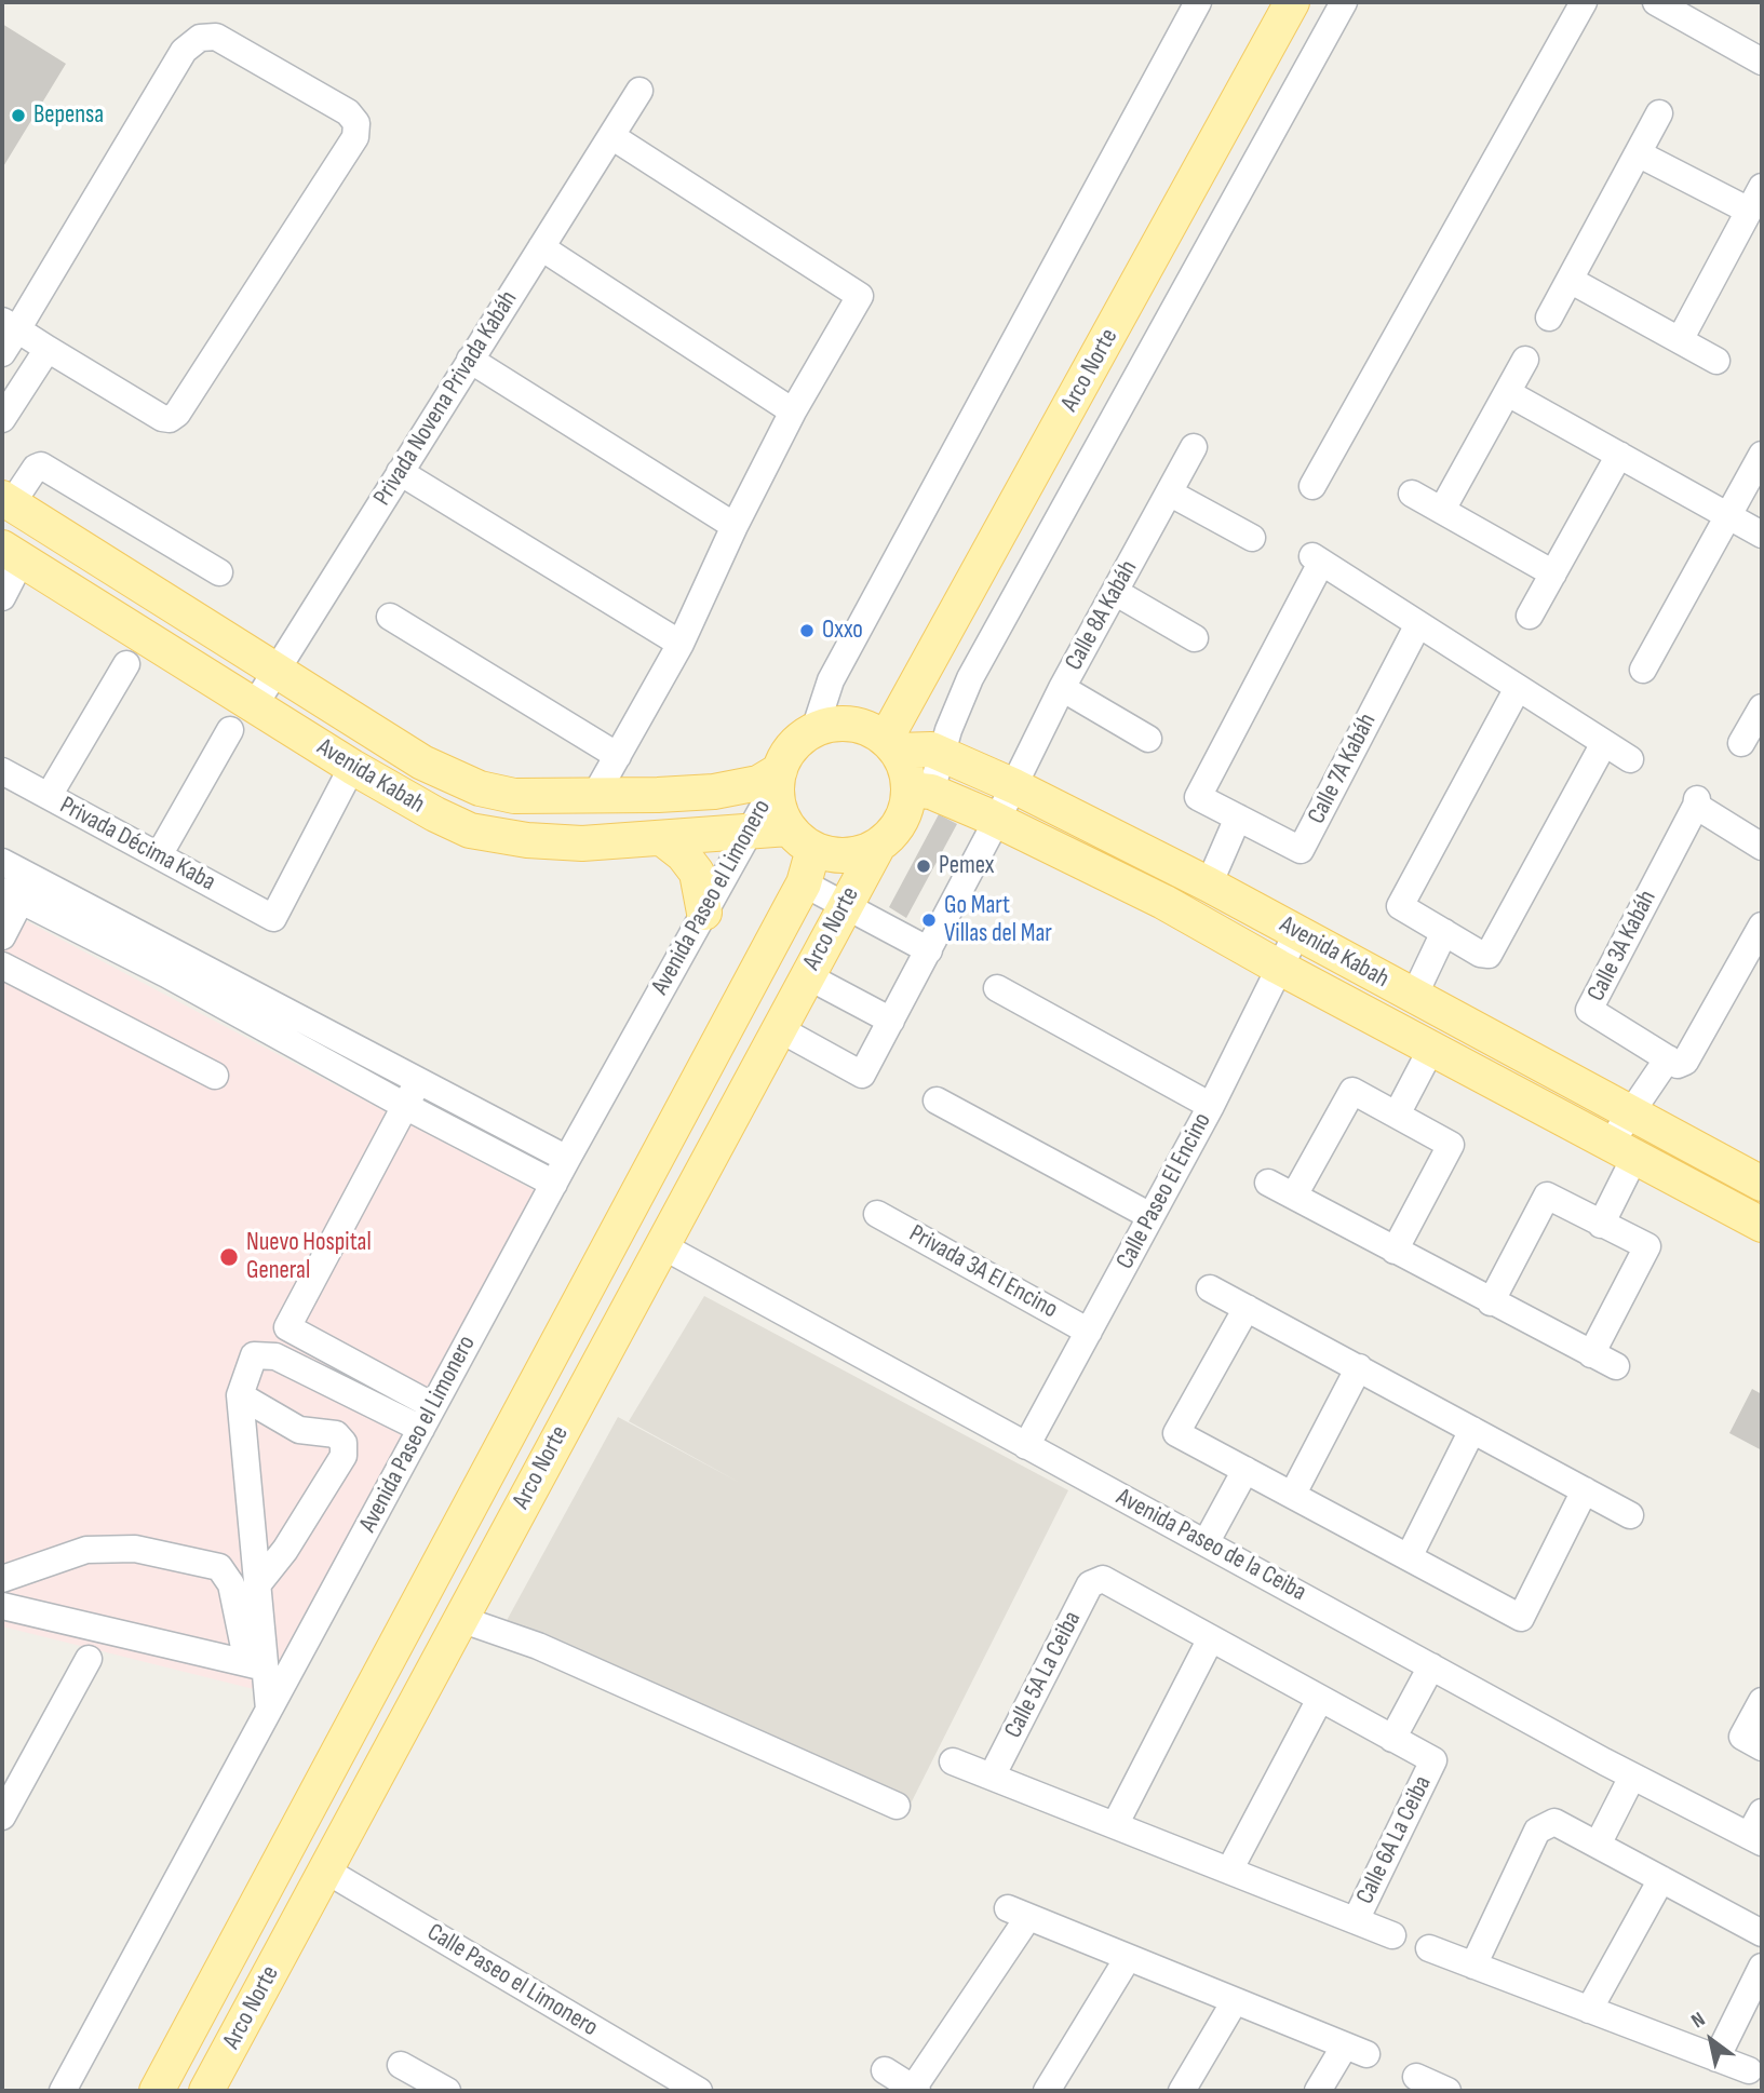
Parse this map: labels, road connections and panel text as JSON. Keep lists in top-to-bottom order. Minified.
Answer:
{"streets":{"main road":["Arco Norte","Avenida Kabah"],"street":["Privada Novena Privada Kabáh","Calle 8A Kabáh","Calle 7A Kabáh","Privada Décima Kaba","Avenida Paseo el Limonero","Calle 3A Kabáh","Calle Paseo El Encino","Privada 3A El Encino","Avenida Paseo de la Ceiba","Calle 5A La Ceiba","Calle 6A La Ceiba","Calle Paseo el Limonero"]},"crossings":[["Arco Norte","Calle 8A Kabáh"],["Arco Norte","Avenida Kabah"],["Arco Norte","Avenida Paseo el Limonero"],["Arco Norte","Avenida Paseo de la Ceiba"],["Arco Norte","Calle Paseo el Limonero"],["Privada Novena Privada Kabáh","Avenida Kabah"],["Calle 8A Kabáh","Avenida Kabah"],["Avenida Kabah","Privada Décima Kaba"],["Avenida Kabah","Avenida Paseo el Limonero"],["Avenida Kabah","Calle Paseo El Encino"],["Calle Paseo El Encino","Privada 3A El Encino"],["Calle Paseo El Encino","Avenida Paseo de la Ceiba"],["Calle 5A La Ceiba","Calle 6A La Ceiba"]],"places":["Bepensa","Oxxo","Pemex","Go Mart Villas del Mar","Nuevo Hospital General"],"north":"top left"}
